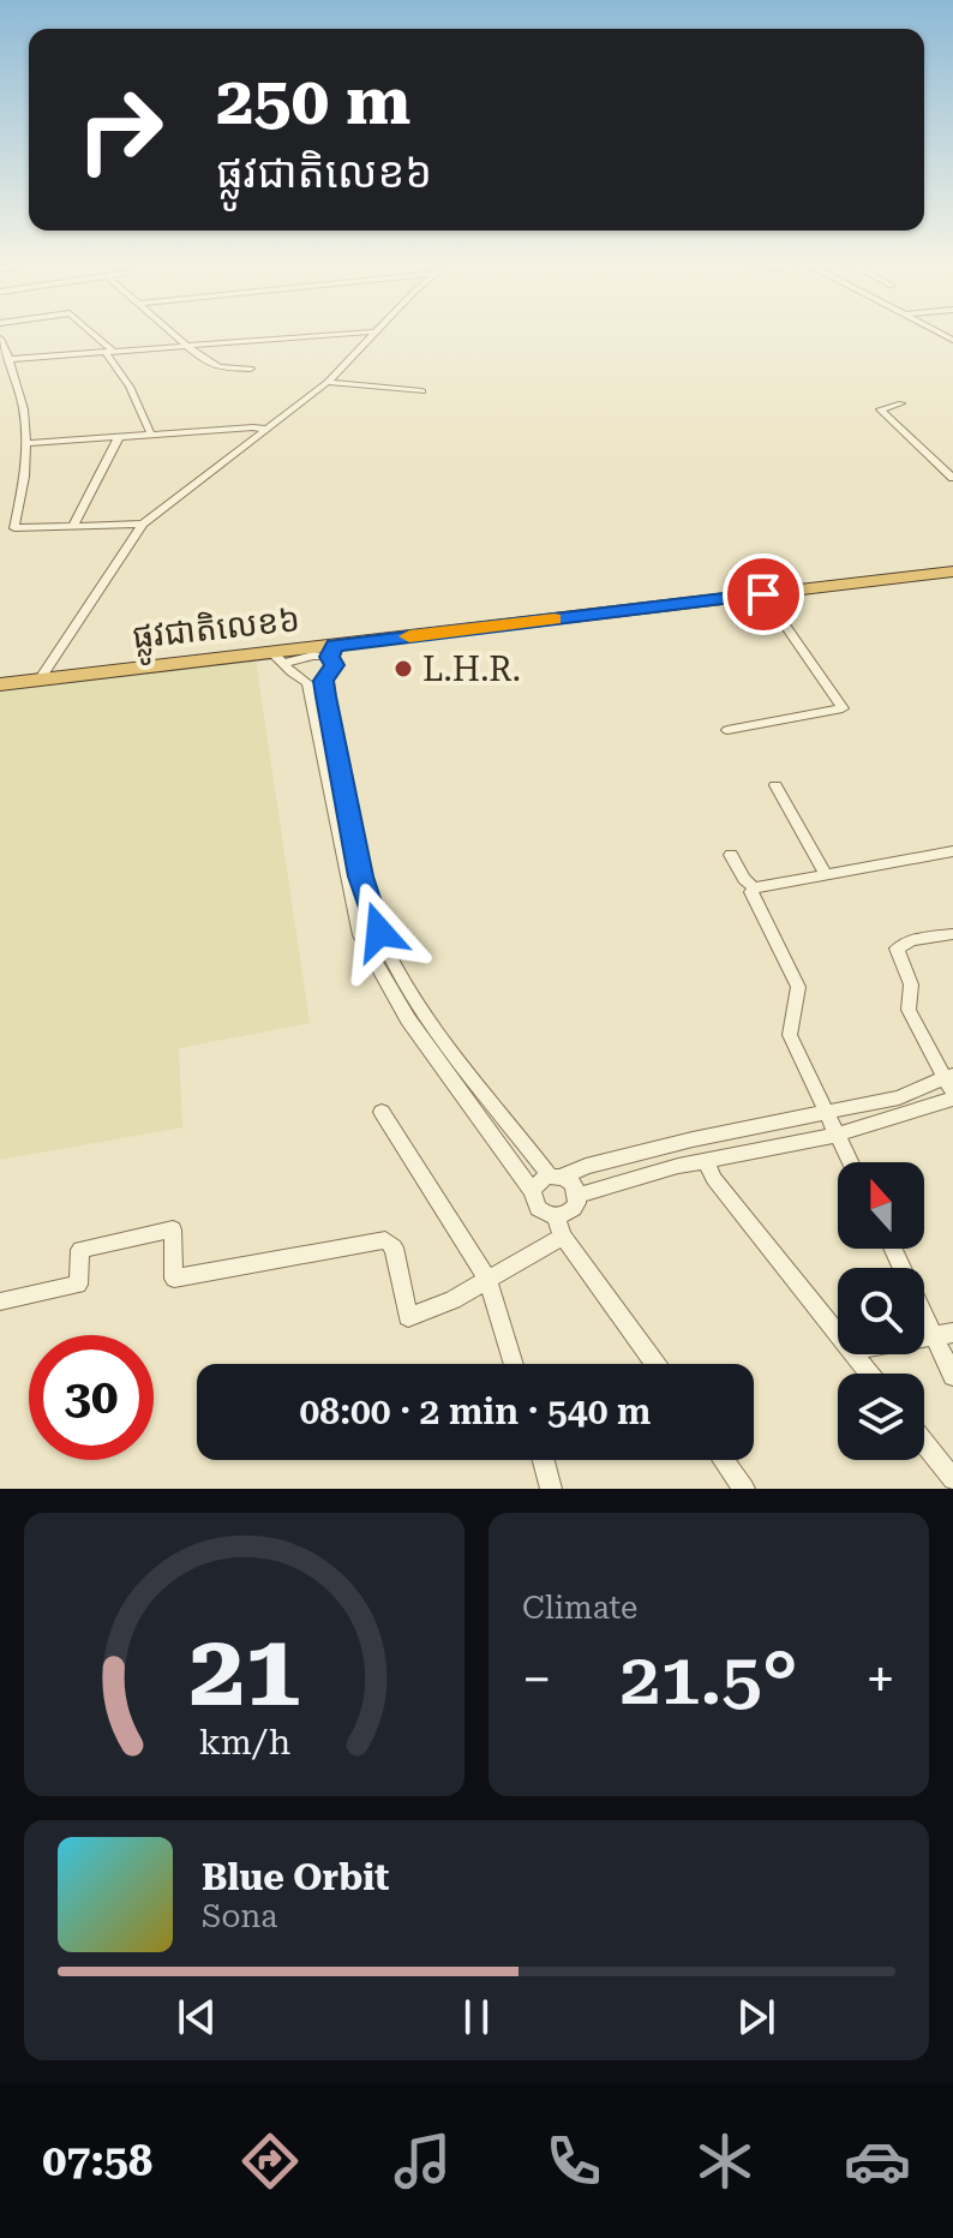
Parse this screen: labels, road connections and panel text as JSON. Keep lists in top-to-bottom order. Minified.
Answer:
{"streets":{"highway":["ផ្លូវជាតិលេខ៦"]},"places":["L.H.R."],"north":"top","page":{"turn":["250 m","ផ្លូវជាតិលេខ៦"],"limit":"30","trip":"08:00 · 2 min · 540 m","tile":"Climate","heat":["−","21.5°","+"],"song":["Blue Orbit","Sona"],"tabs":"07:58","gauge":["21","km/h"]}}
